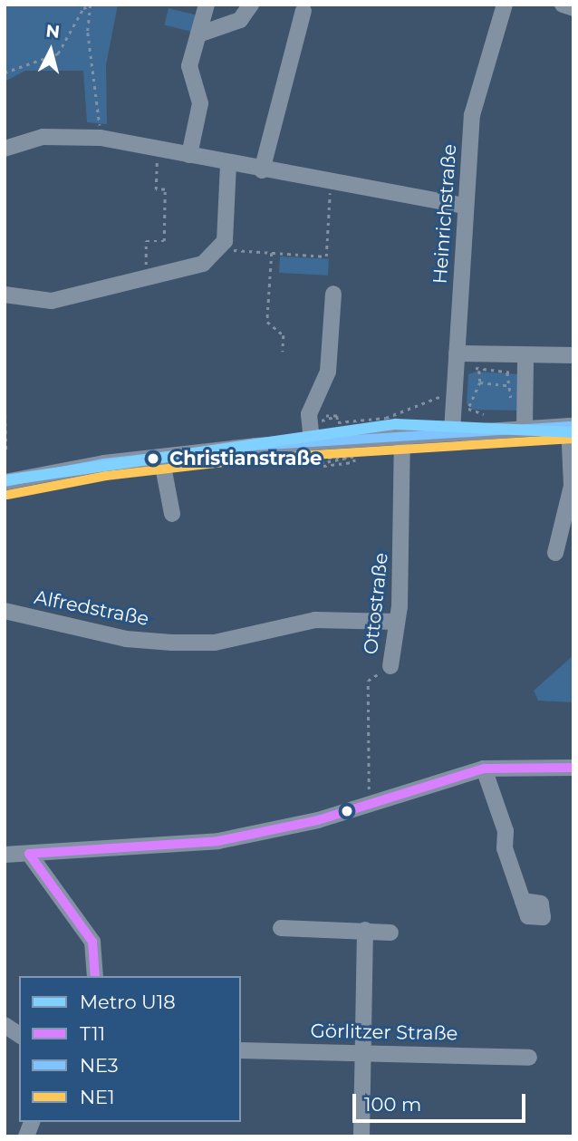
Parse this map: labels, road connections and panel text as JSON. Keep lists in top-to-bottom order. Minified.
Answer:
{"streets":{"street":["Heinrichstraße","Ottostraße","Alfredstraße","Görlitzer Straße"]},"crossings":[["Ottostraße","Alfredstraße"]],"places":["Christianstraße"],"lines":["metro line U18","transit line NE3","transit line NE1","transit line T11"],"legend":["Metro U18","T11","NE3","NE1"],"scale_bar":"100 m","north":"top"}
